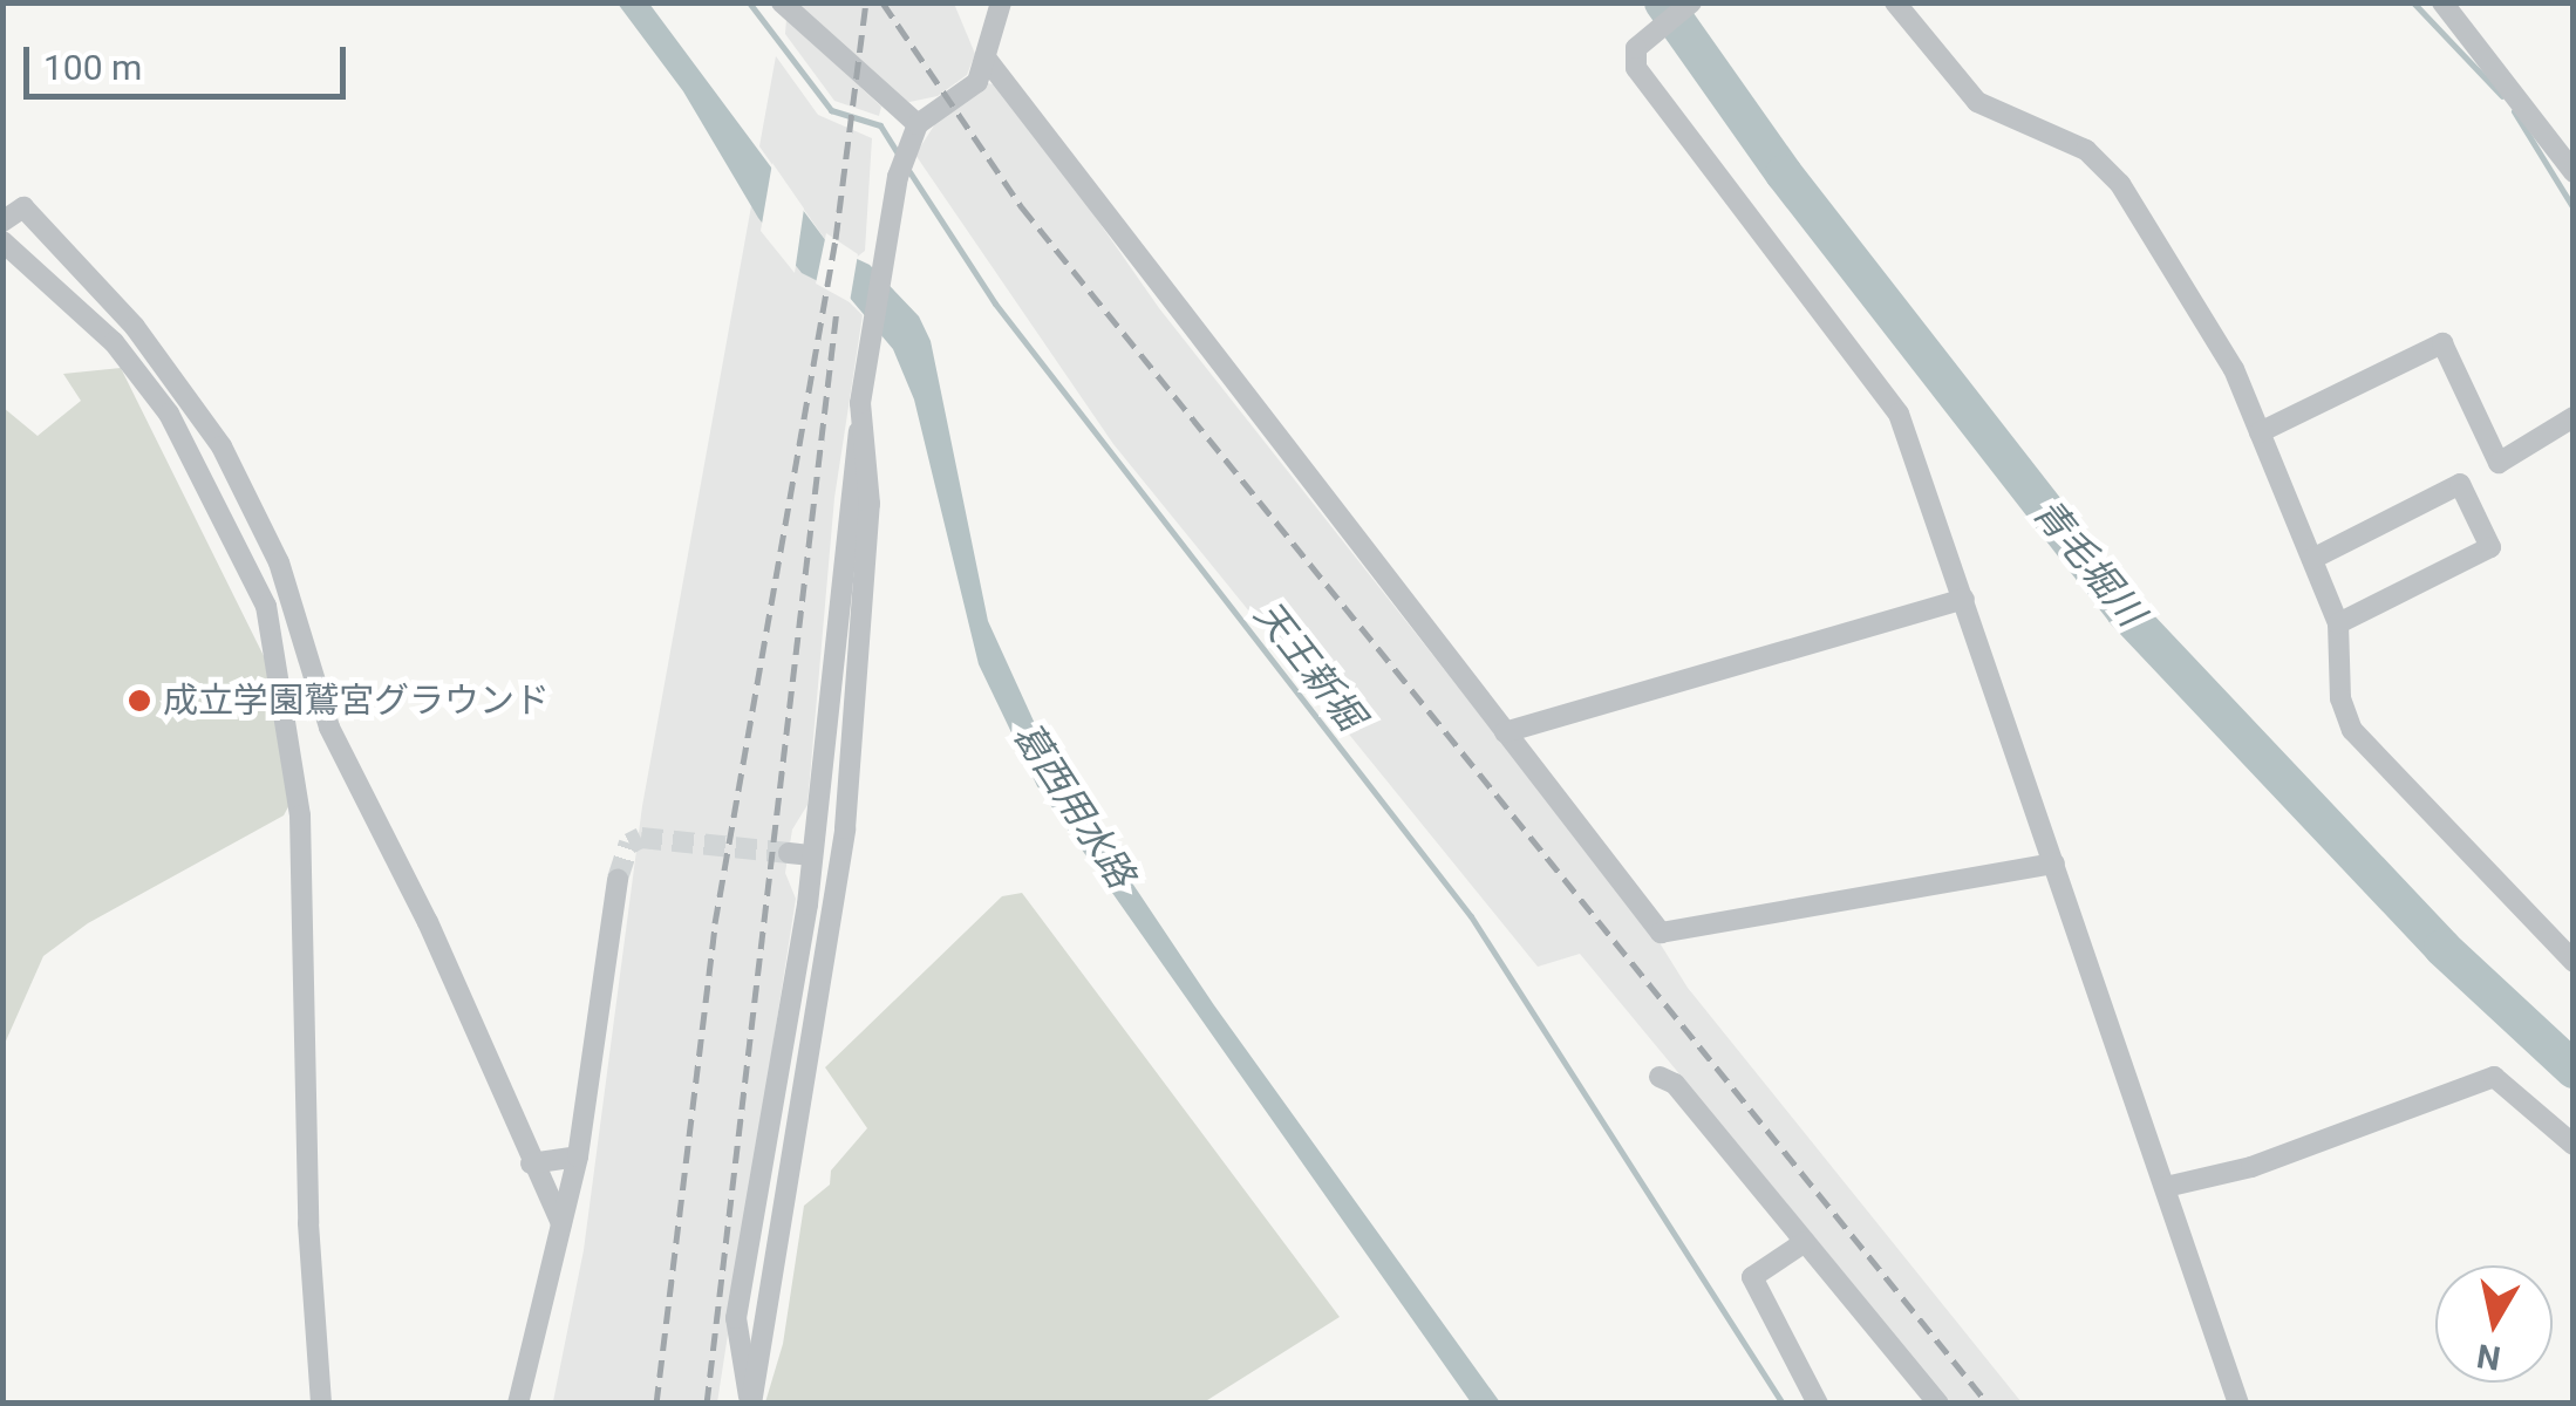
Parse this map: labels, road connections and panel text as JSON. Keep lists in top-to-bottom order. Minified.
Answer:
{"water":["青毛堀川","天王新堀","葛西用水路"],"places":["成立学園鷲宮グラウンド"],"scale_bar":"100 m","north":"bottom"}
